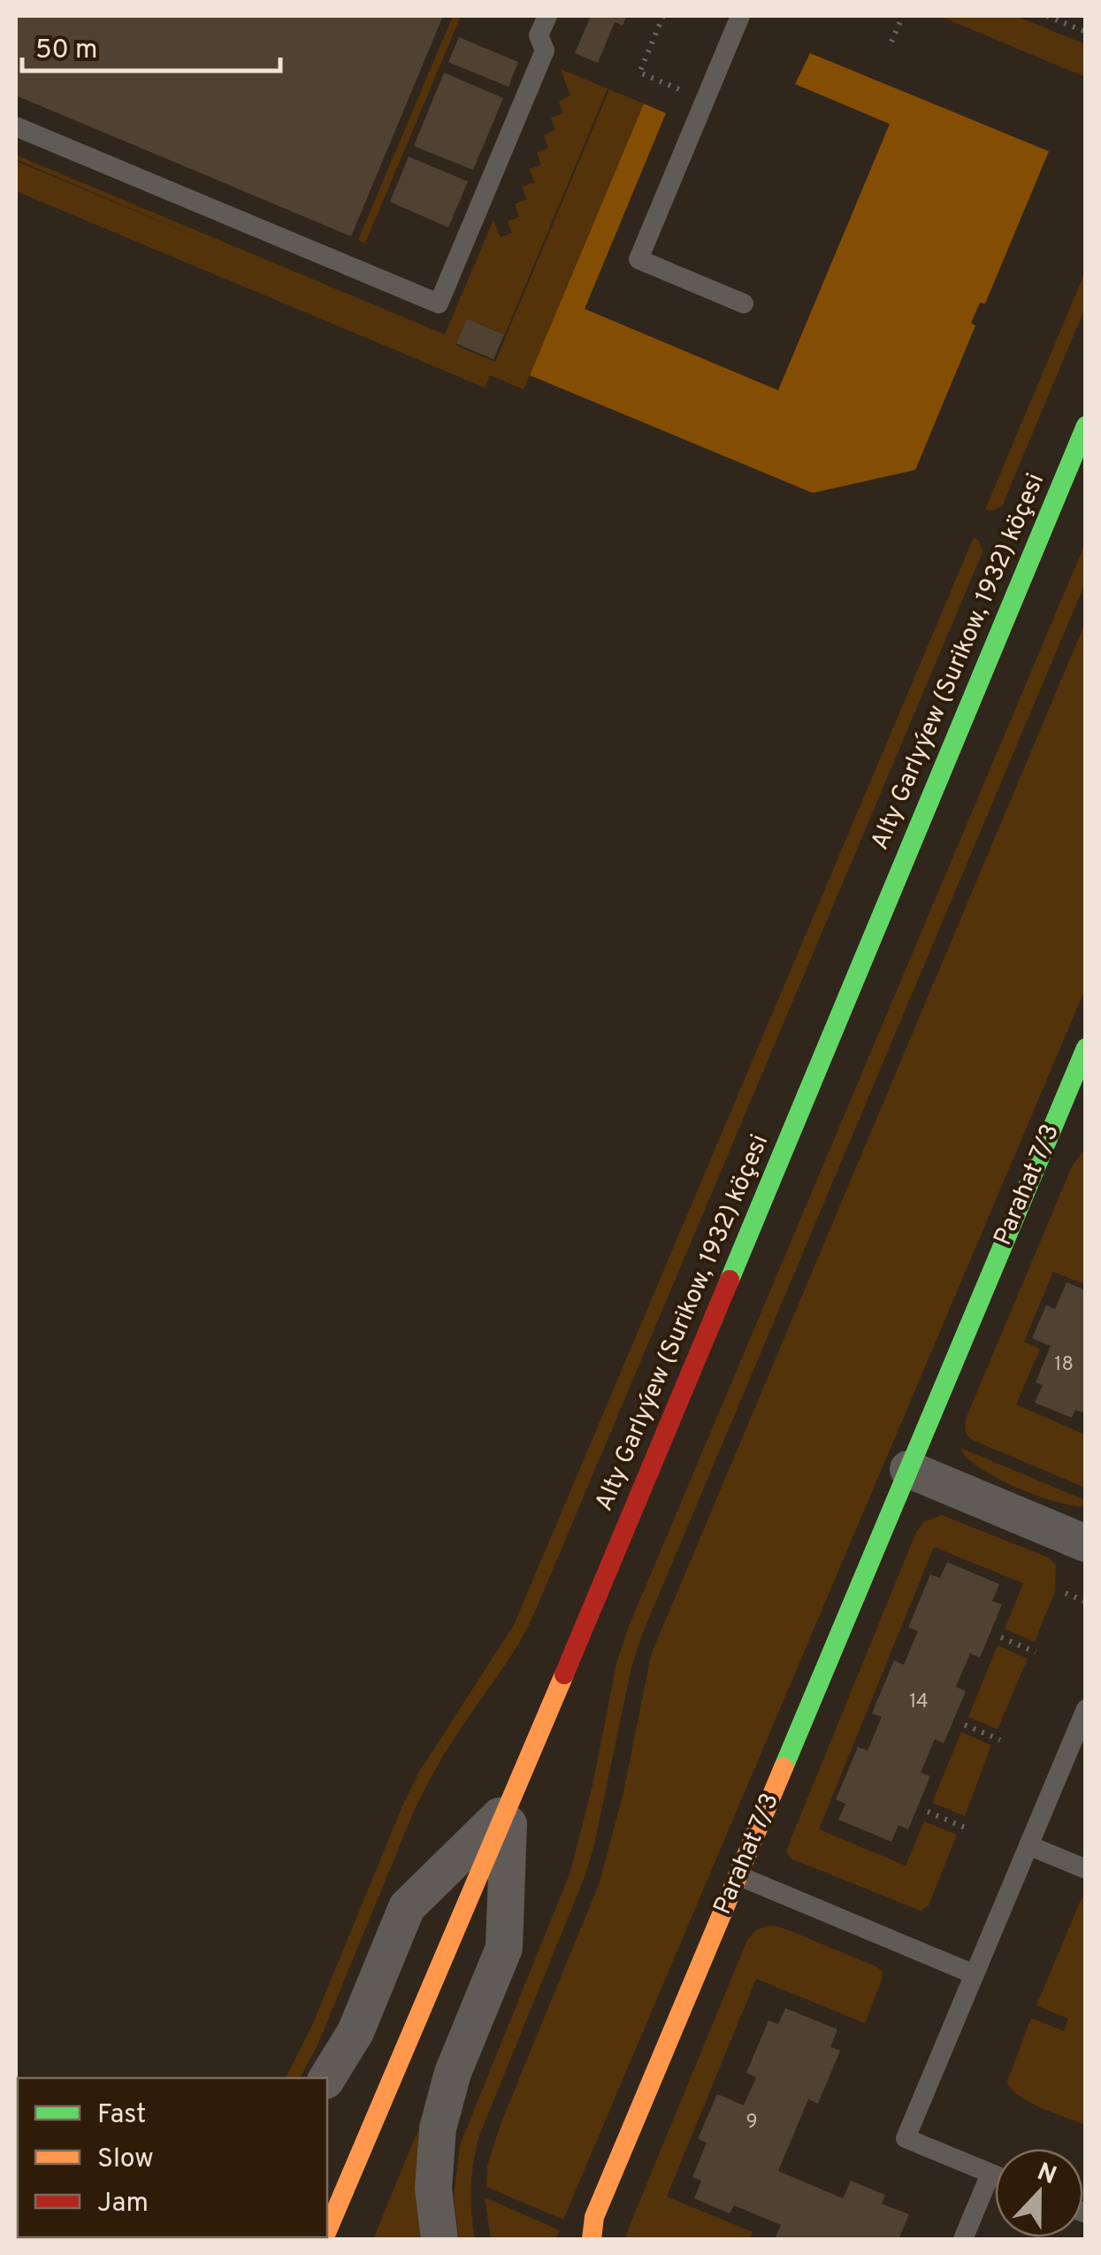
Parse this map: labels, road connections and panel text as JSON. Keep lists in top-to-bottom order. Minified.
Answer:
{"streets":{"street":["Alty Garlyýew (Surikow, 1932) köçesi","Parahat 7/3"]},"house_numbers":["18","14","9"],"legend":["Fast","Slow","Jam"],"scale_bar":"50 m","north":"top"}
